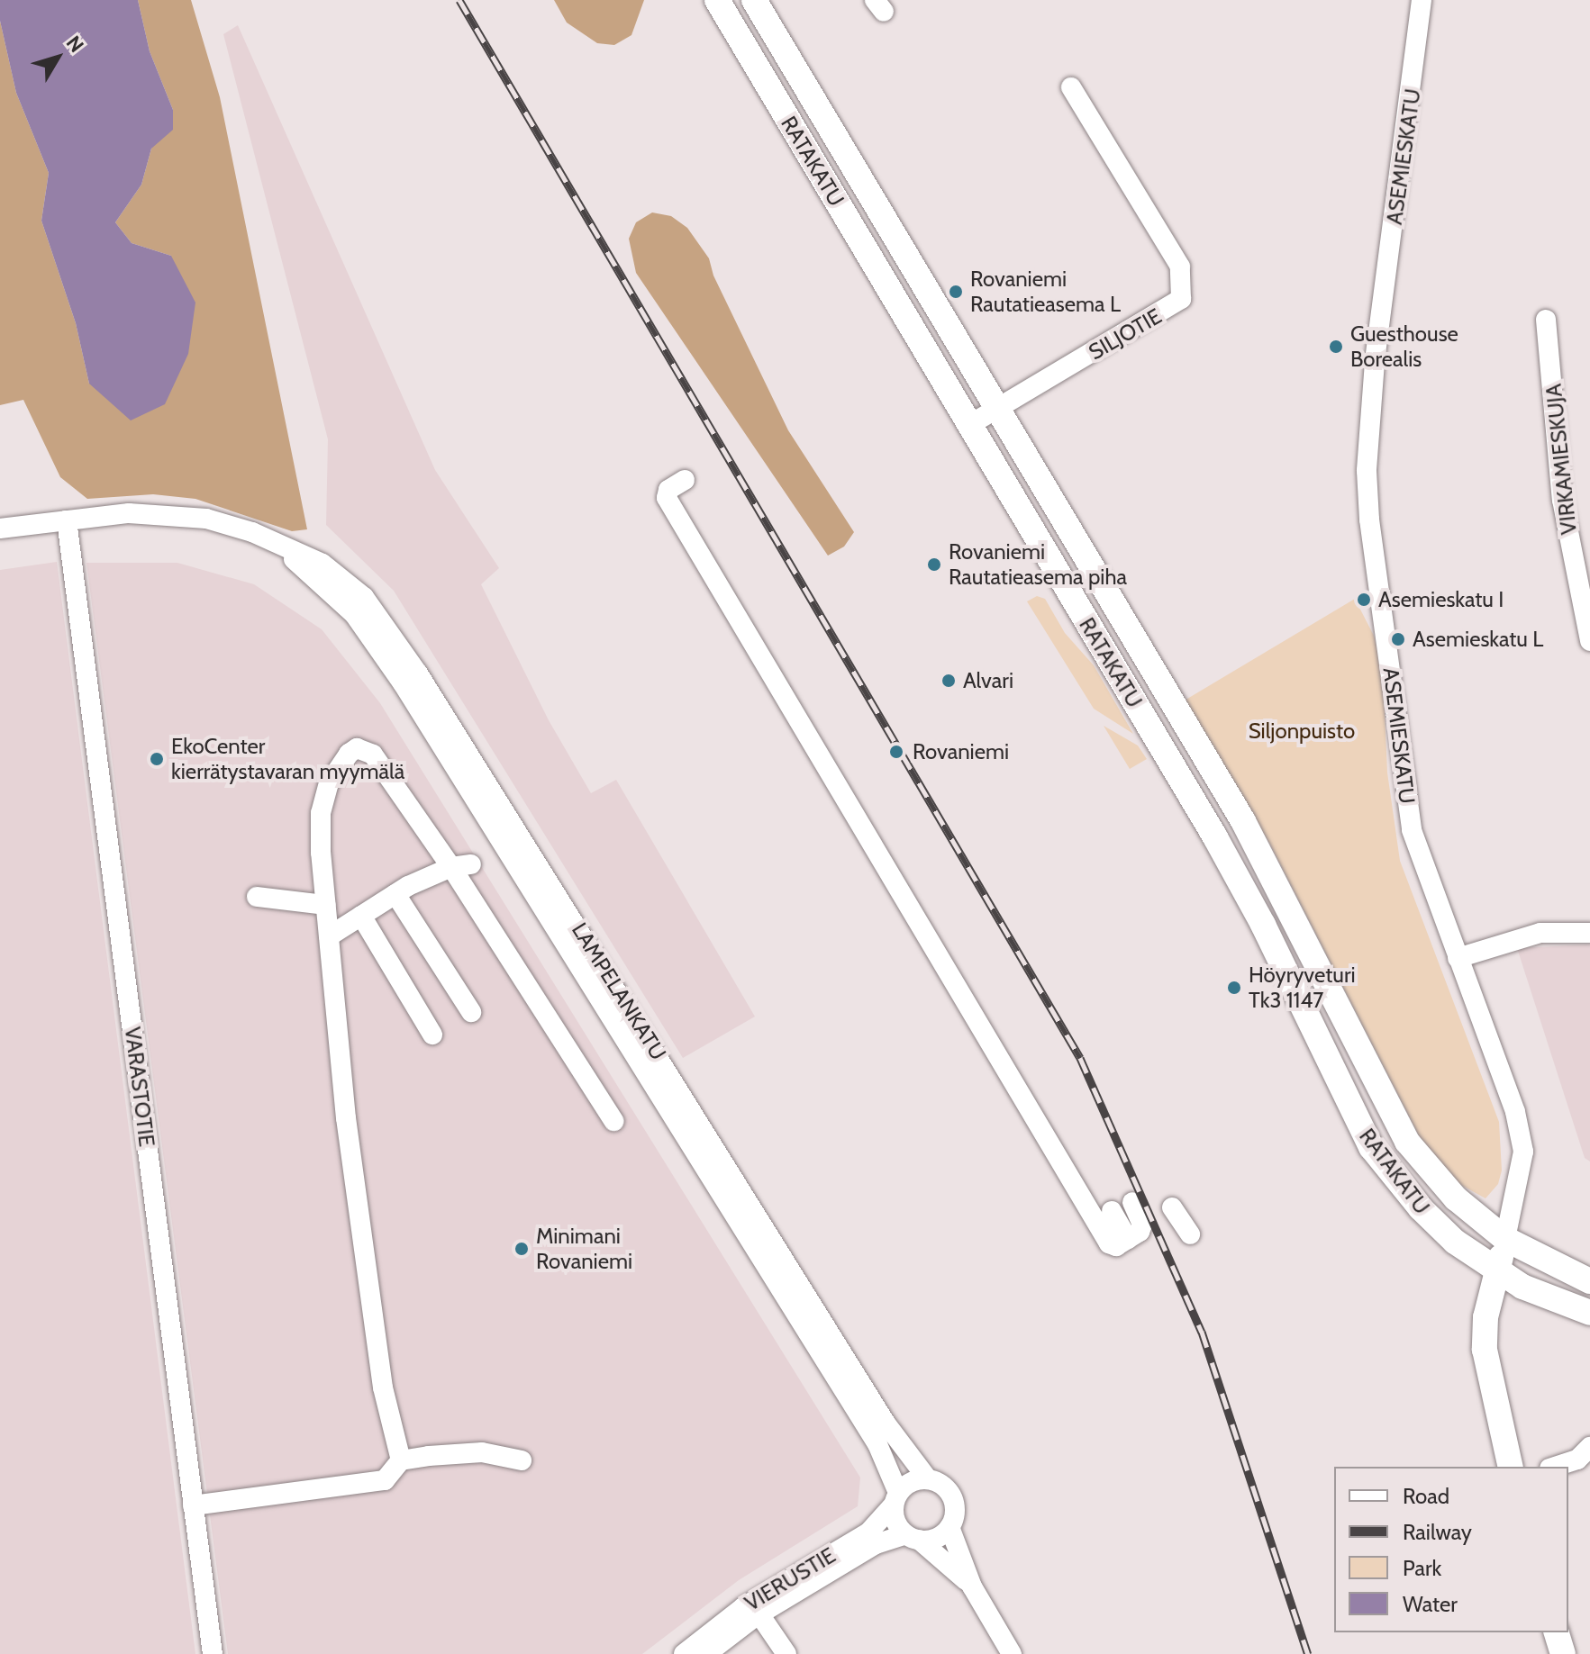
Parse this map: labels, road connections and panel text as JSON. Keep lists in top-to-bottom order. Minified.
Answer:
{"streets":{"main road":["RATAKATU"],"street":["ASEMIESKATU","SILJOTIE","VIRKAMIESKUJA","LAMPELANKATU","VARASTOTIE","VIERUSTIE"]},"crossings":[["ASEMIESKATU","RATAKATU"],["RATAKATU","SILJOTIE"],["LAMPELANKATU","VARASTOTIE"],["LAMPELANKATU","VIERUSTIE"]],"parks":["Siljonpuisto"],"places":["Rovaniemi Rautatieasema L","Guesthouse Borealis","Rovaniemi Rautatieasema piha","Asemieskatu I","Asemieskatu L","Alvari","Rovaniemi","EkoCenter kierrätystavaran myymälä","Höyryveturi Tk3 1147","Minimani Rovaniemi"],"legend":["Road","Railway","Park","Water"],"north":"top right"}
